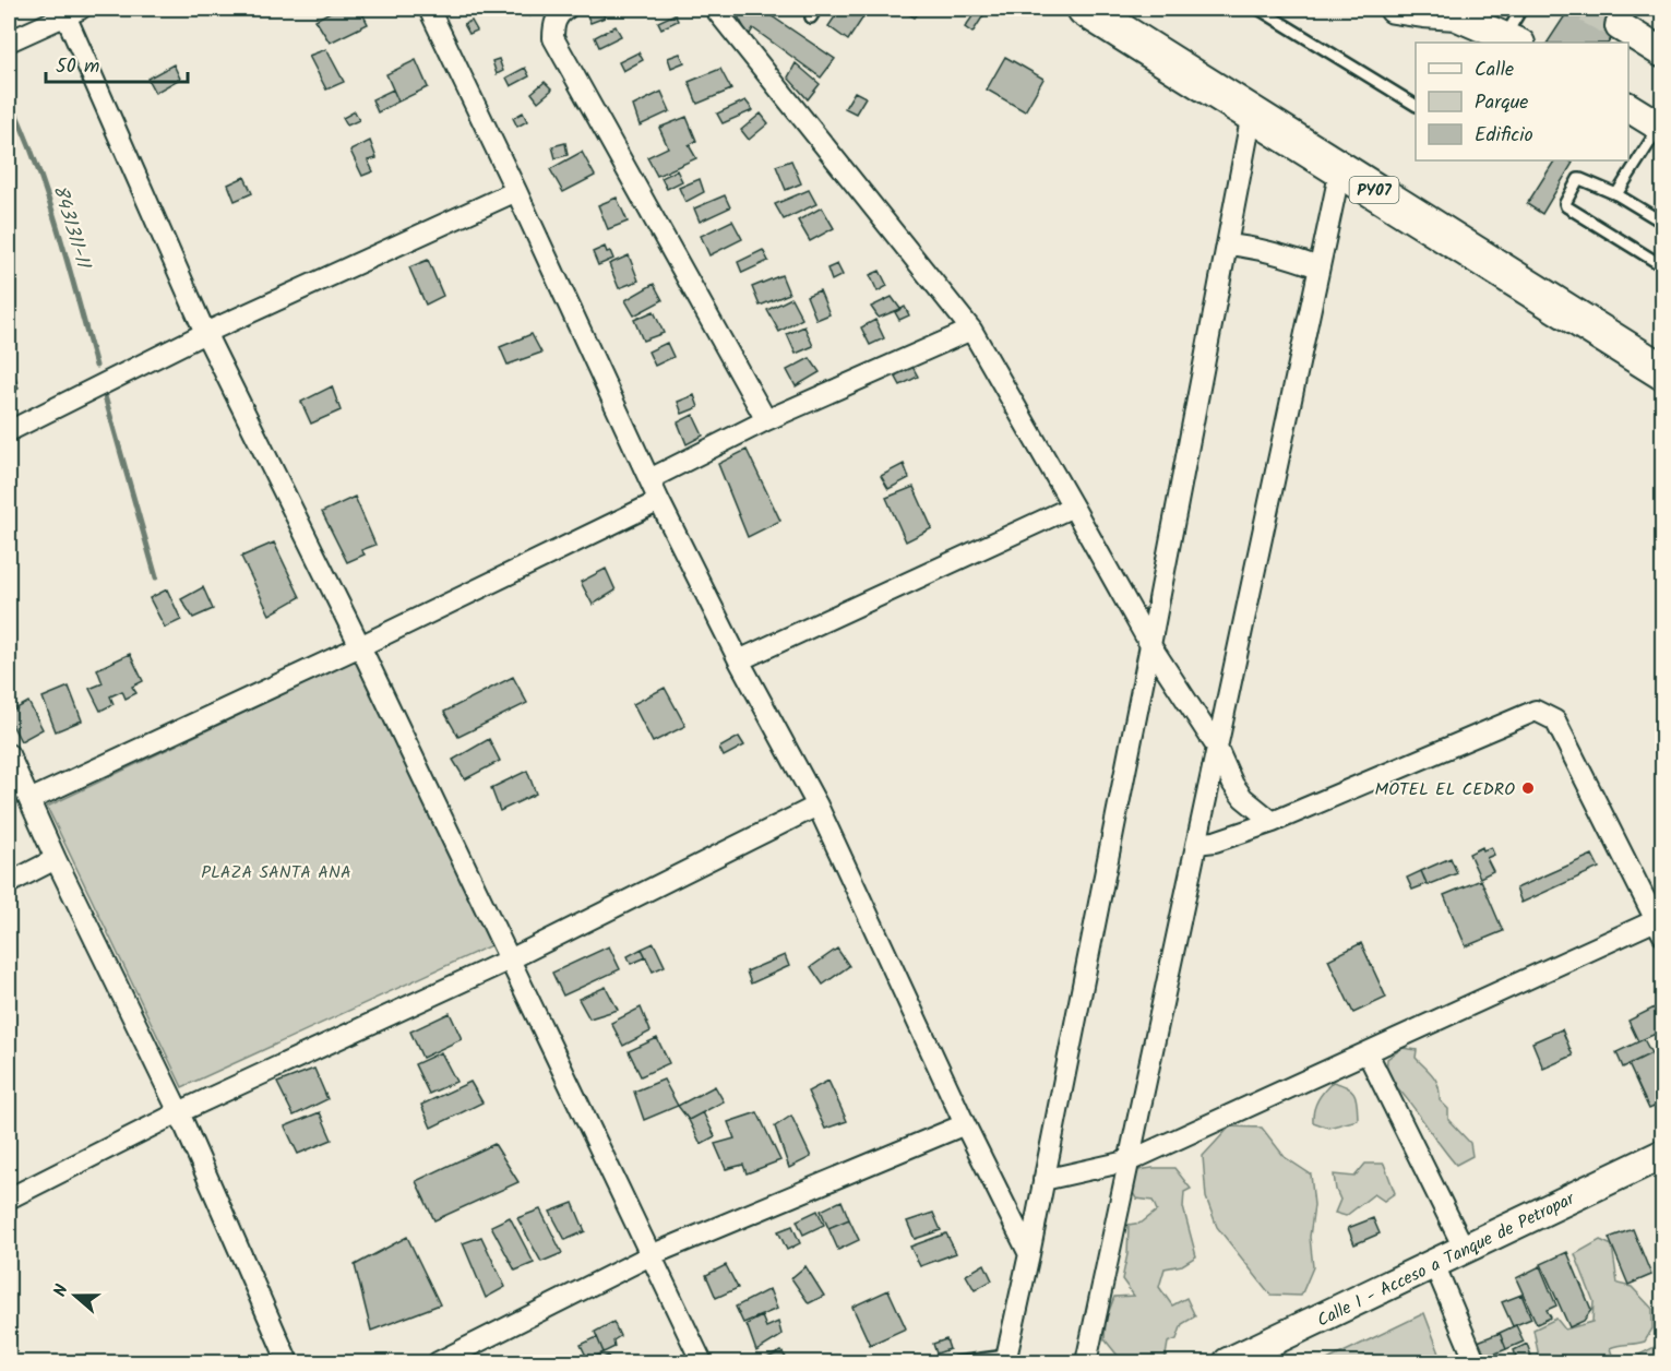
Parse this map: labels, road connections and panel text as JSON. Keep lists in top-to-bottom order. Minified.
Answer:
{"streets":{"highway":["PY07"],"street":["Calle 1 - Acceso a Tanque de Petropar"]},"water":["8431311-11"],"parks":["PLAZA SANTA ANA"],"places":["MOTEL EL CEDRO"],"legend":["Calle","Parque","Edificio"],"scale_bar":"50 m","north":"left"}
